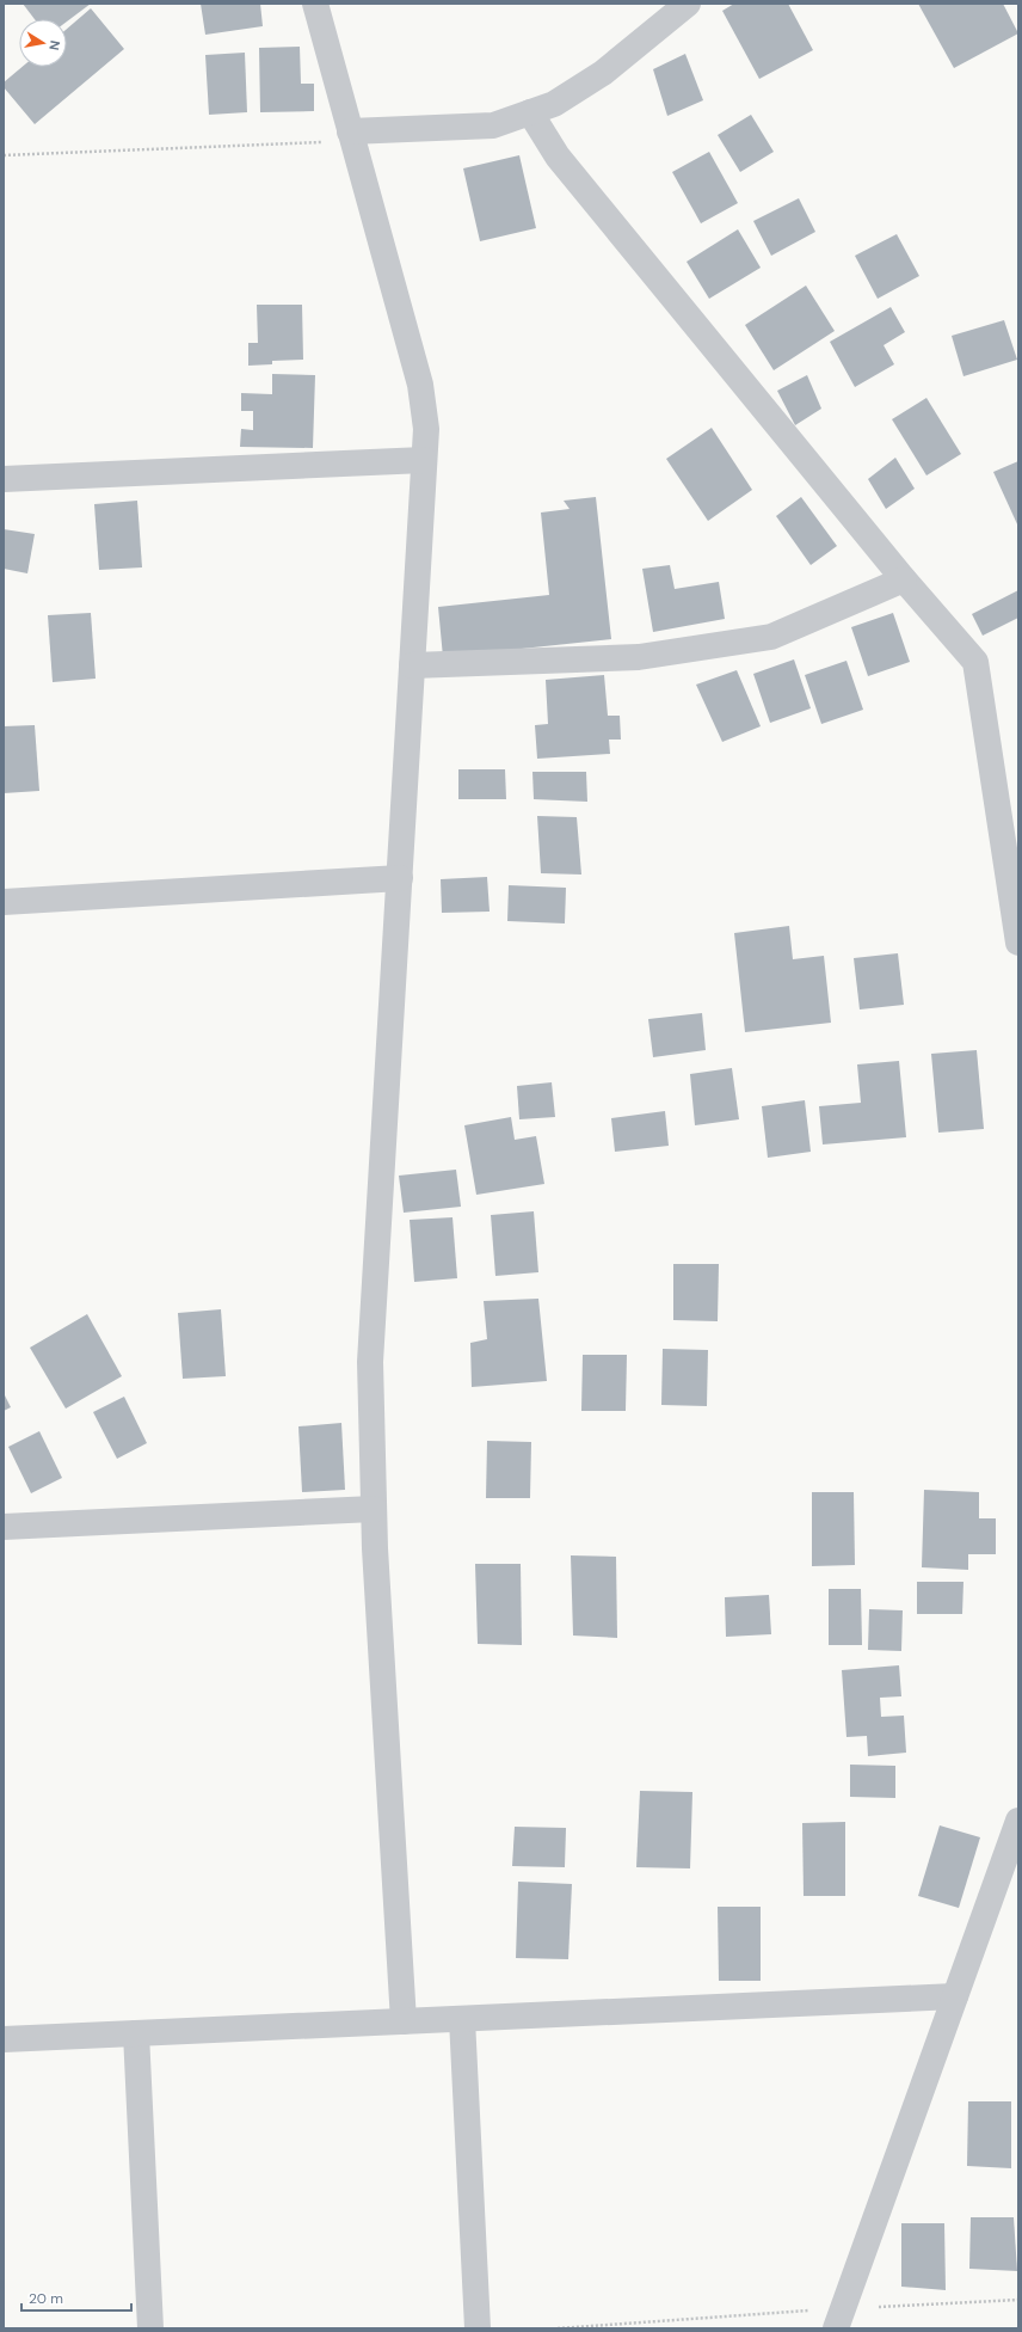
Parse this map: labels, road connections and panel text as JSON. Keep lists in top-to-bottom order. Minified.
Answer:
{"scale_bar":"20 m","north":"right"}
